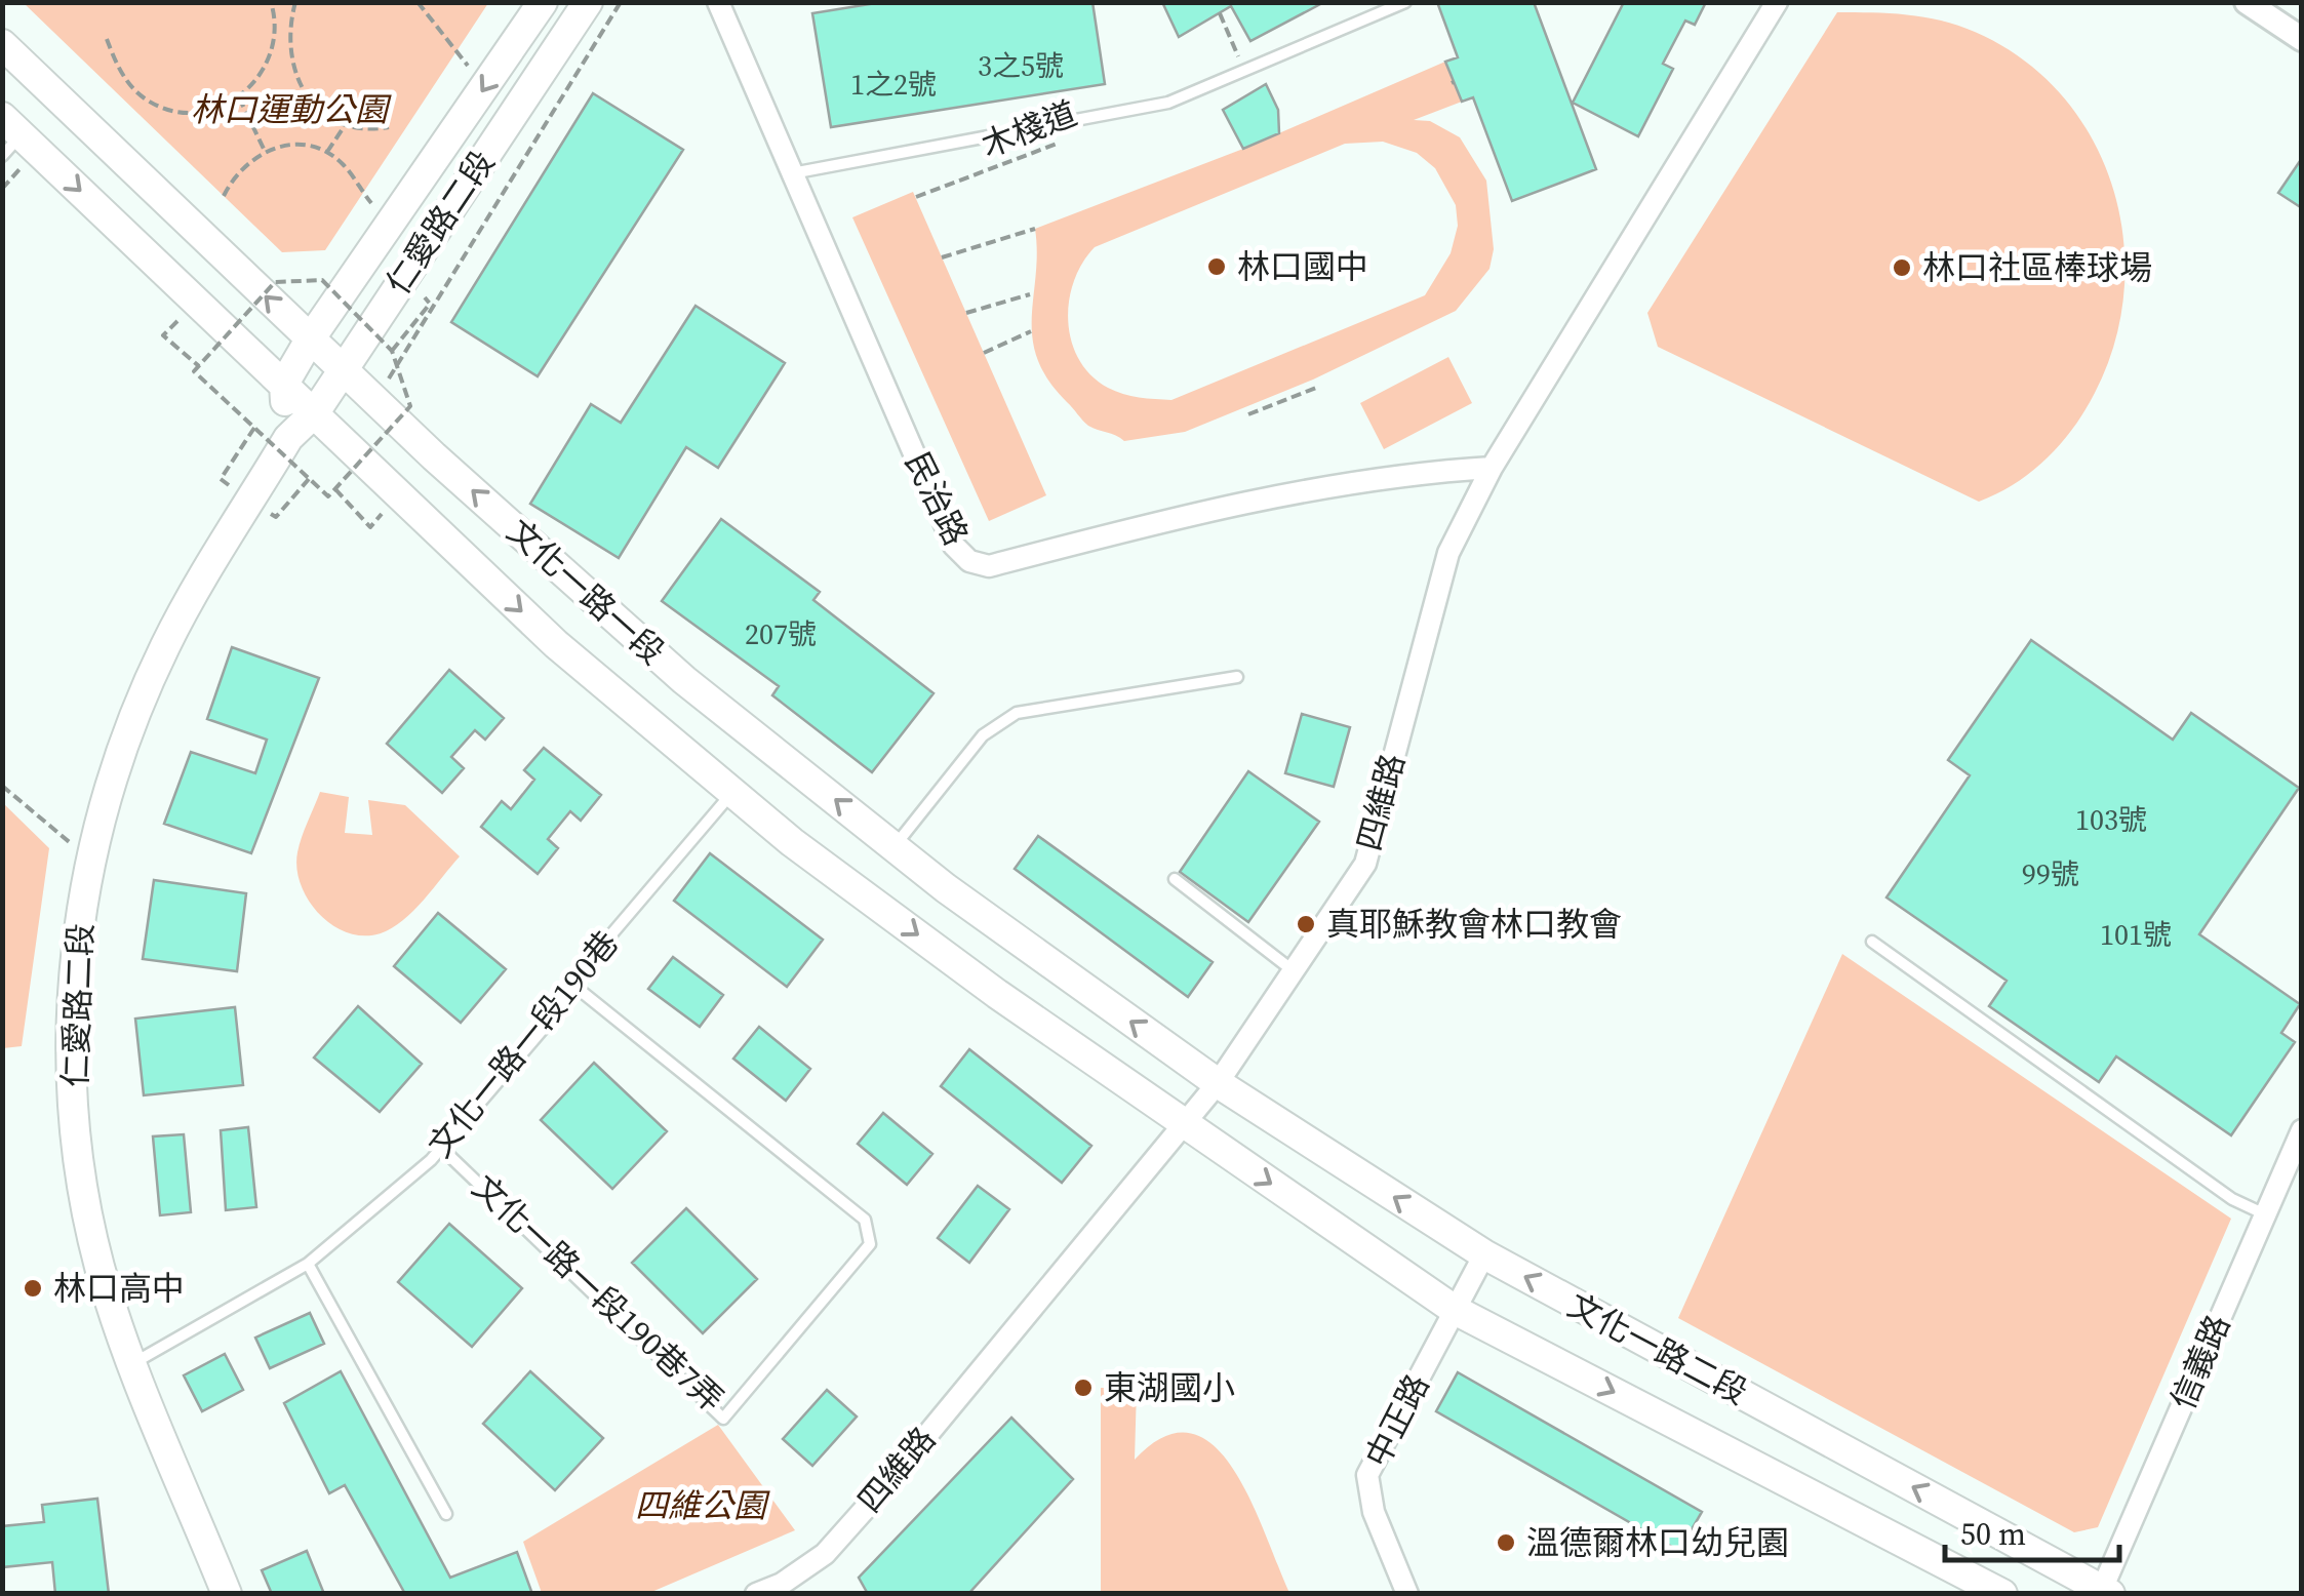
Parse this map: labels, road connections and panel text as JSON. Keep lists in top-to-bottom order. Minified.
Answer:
{"streets":{"main road":["仁愛路二段","文化一路一段","文化一路二段"],"street":["民治路","四維路","信義路","中正路"],"lane":["文化一路一段190巷","文化一路一段190巷7弄"],"path":["木棧道"]},"crossings":[["仁愛路二段","文化一路一段"],["仁愛路二段","文化一路一段190巷"],["民治路","四維路"],["文化一路一段","四維路"],["文化一路一段","文化一路一段190巷"],["文化一路一段","文化一路二段"],["四維路","文化一路二段"],["文化一路一段190巷","文化一路一段190巷7弄"],["文化一路二段","信義路"],["文化一路二段","中正路"]],"parks":["林口運動公園","四維公園"],"places":["林口國中","林口社區棒球場","真耶穌教會林口教會","林口高中","東湖國小","溫德爾林口幼兒園"],"house_numbers":["3之5號","1之2號","207號","103號","99號","101號"],"scale_bar":"50 m"}
